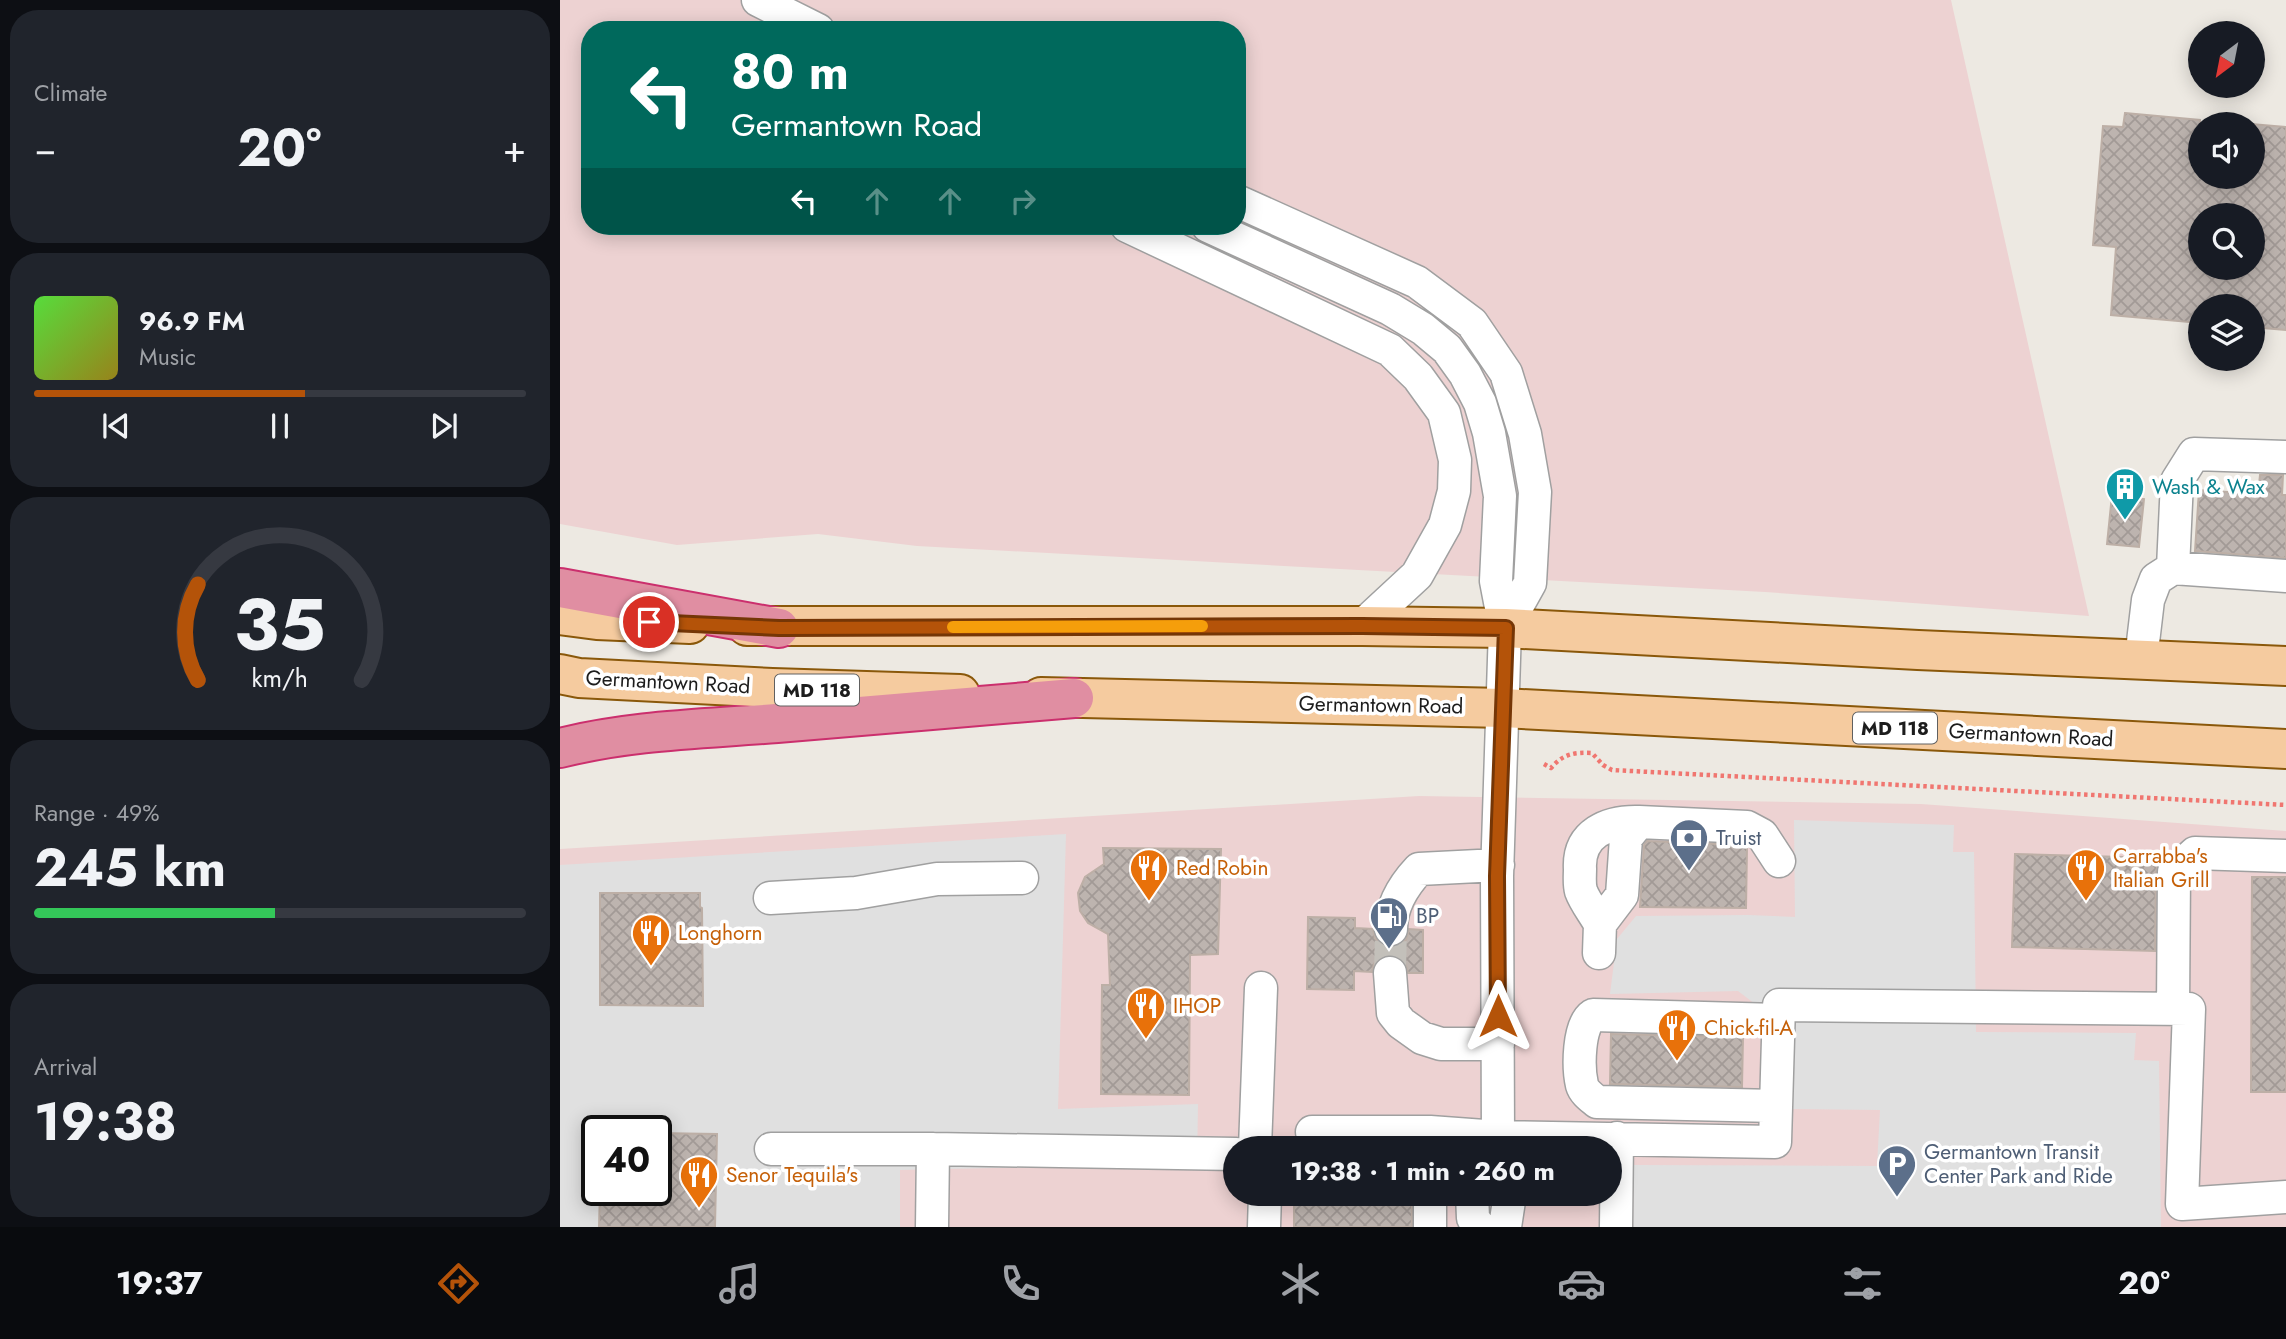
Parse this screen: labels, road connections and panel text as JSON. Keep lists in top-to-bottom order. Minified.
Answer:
{"streets":{"main road":["Germantown Road","MD 118"]},"places":{"building":["Wash & Wax"],"bank":["Truist"],"restaurant":["Red Robin","Carrabba's Italian Grill","Longhorn","IHOP","Chick-fil-A","Senor Tequila's"],"fuel station":["BP"],"parking":["Germantown Transit Center Park and Ride"]},"north":"bottom left","page":{"tile":["Climate",["Range · 49%","245 km"],["Arrival","19:38"]],"turn":["80 m","Germantown Road"],"heat":["−","20°","+"],"song":["96.9 FM","Music"],"limit":"40","trip":"19:38 · 1 min · 260 m","tabs":["19:37","20°"],"gauge":["35","km/h"]}}
